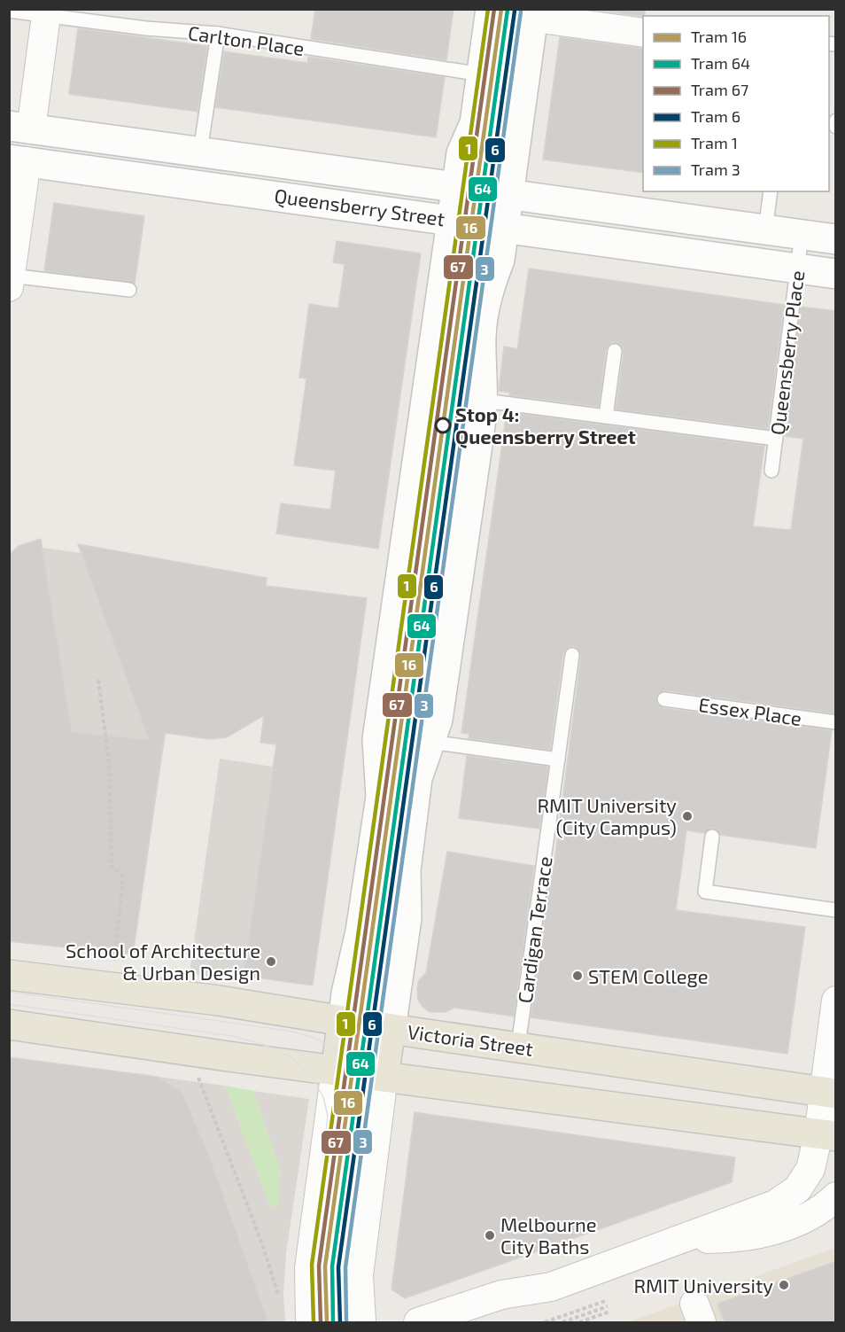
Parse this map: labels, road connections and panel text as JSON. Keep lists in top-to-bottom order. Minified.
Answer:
{"streets":{"main road":["Victoria Street"],"street":["Queensberry Street"],"lane":["Carlton Place","Queensberry Place","Essex Place","Cardigan Terrace"]},"crossings":[["Queensberry Street","Queensberry Place"],["Cardigan Terrace","Victoria Street"]],"places":["Stop 4: Queensberry Street","RMIT University (City Campus)","School of Architecture & Urban Design","STEM College","Melbourne City Baths","RMIT University"],"lines":["tram line 16","tram line 67","tram line 1","tram line 64","tram line 6","tram line 3"],"legend":["Tram 16","Tram 64","Tram 67","Tram 6","Tram 1","Tram 3"]}
